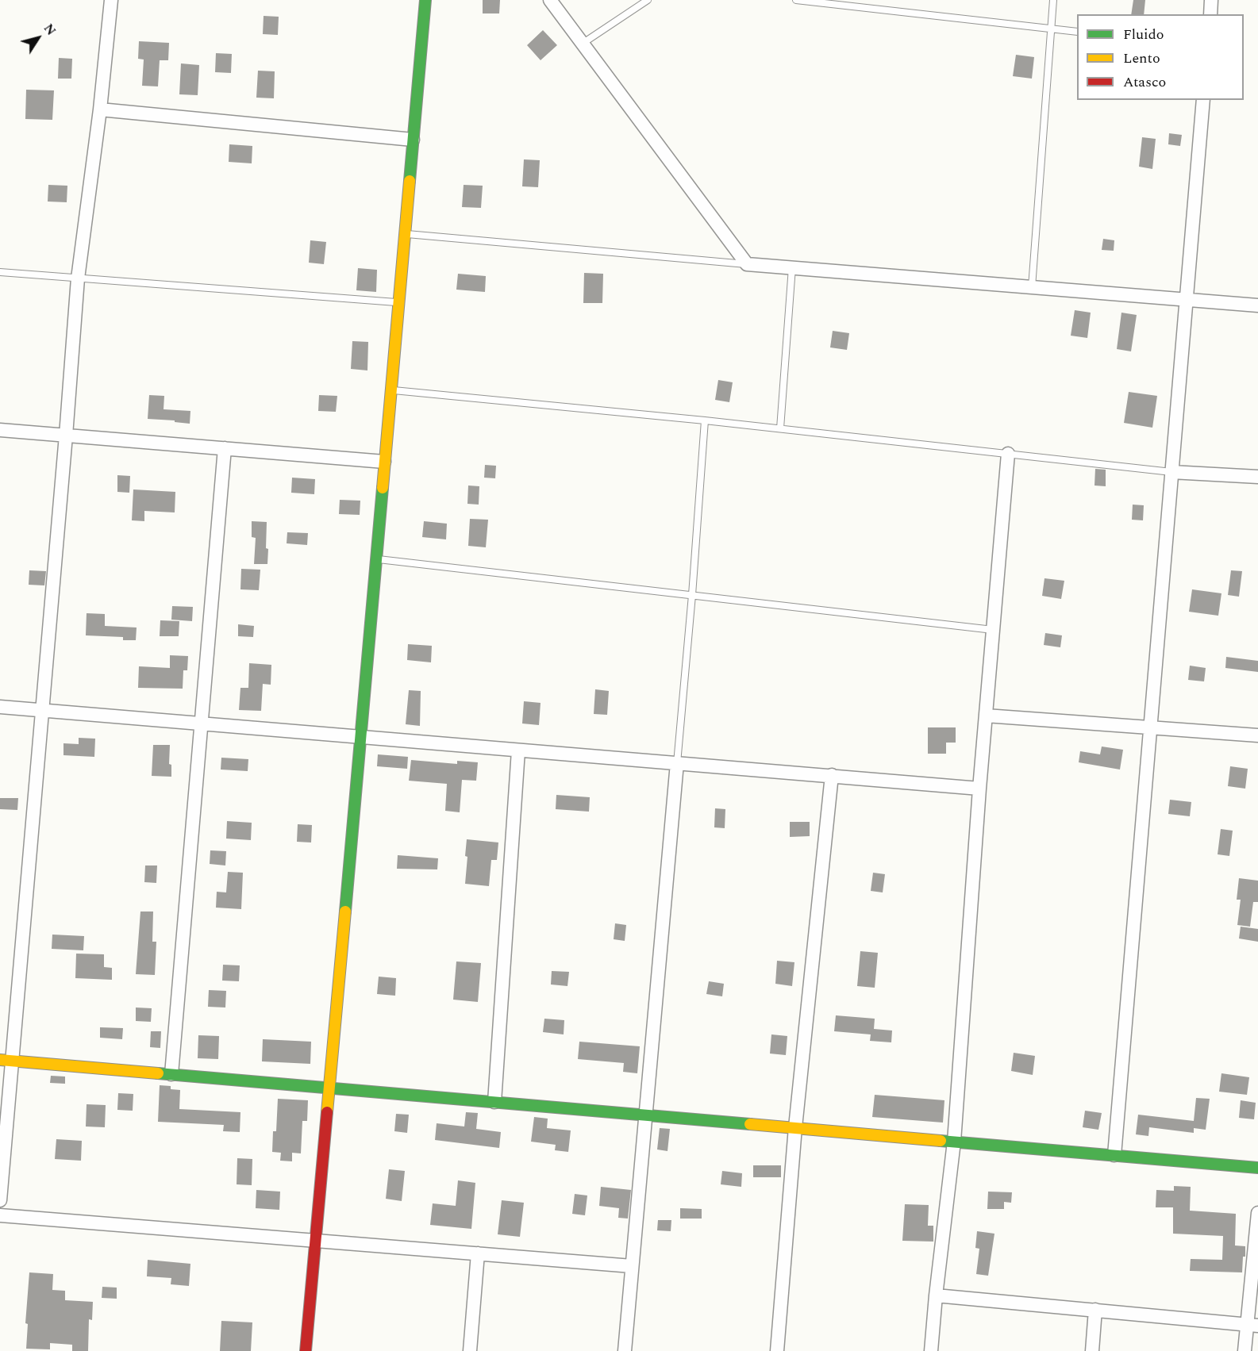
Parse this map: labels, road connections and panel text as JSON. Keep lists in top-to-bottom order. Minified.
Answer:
{"legend":["Fluido","Lento","Atasco"],"north":"top right"}
